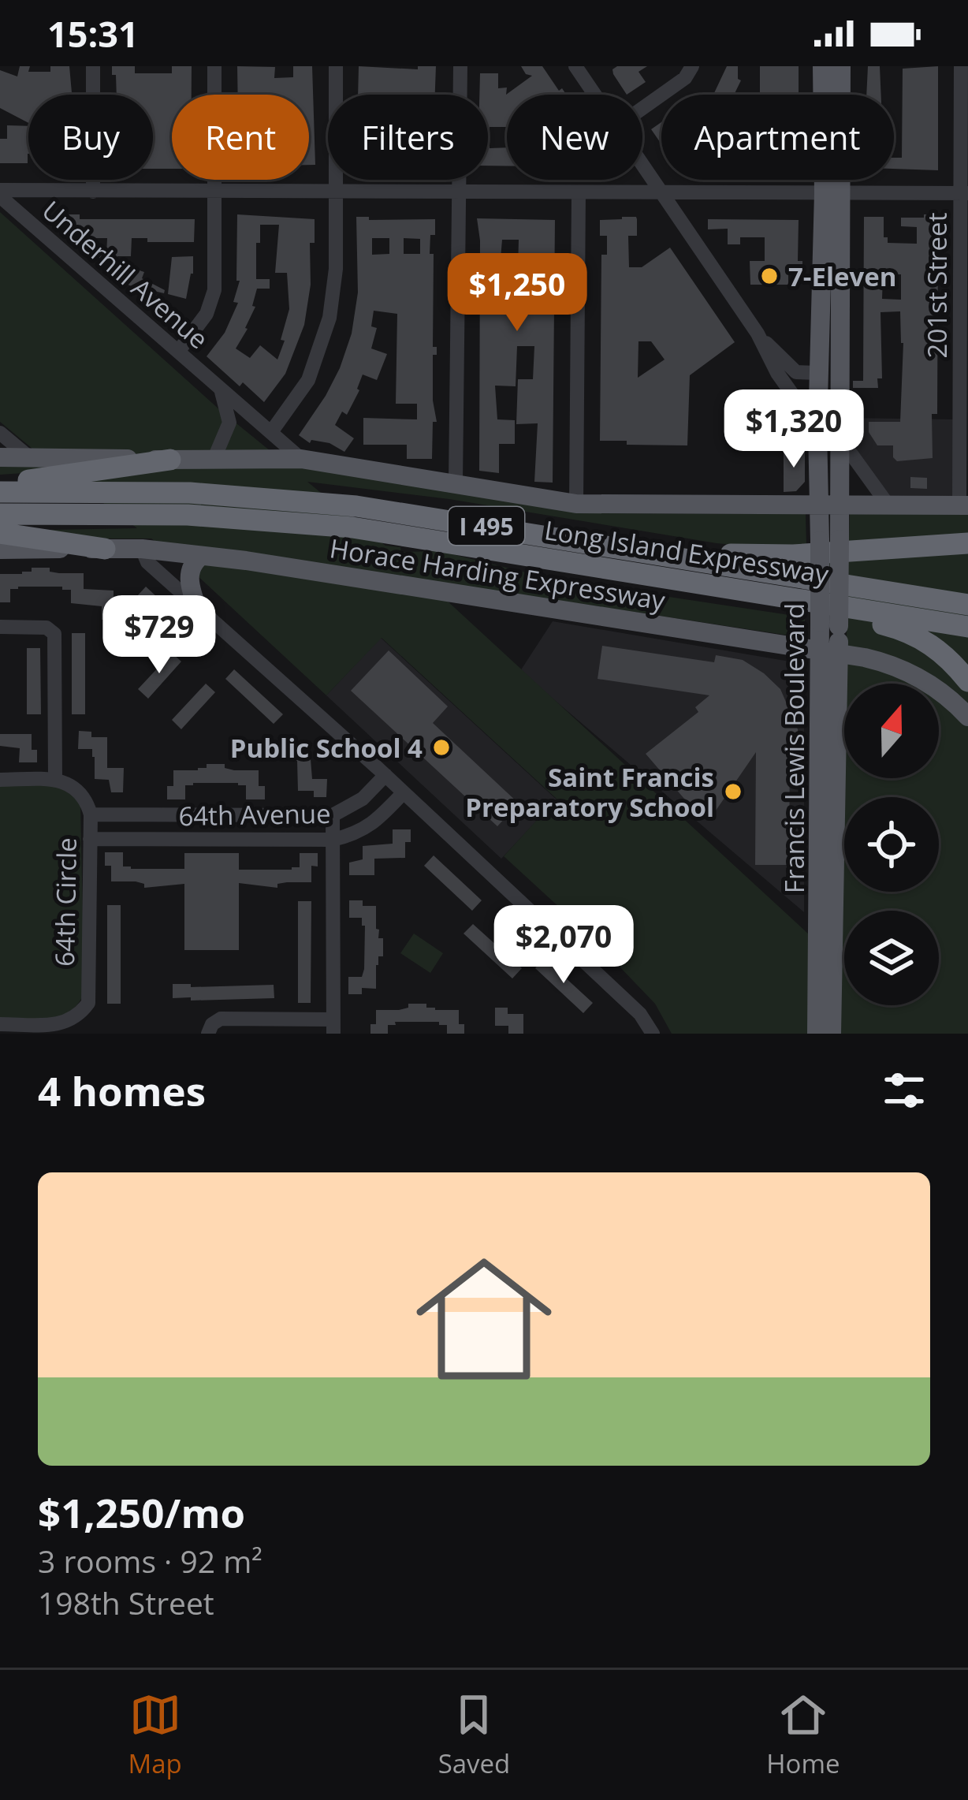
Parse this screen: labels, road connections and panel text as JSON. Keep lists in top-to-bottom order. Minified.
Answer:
{"streets":{"highway":["I 495","Long Island Expressway"],"main road":["Horace Harding Expressway","Francis Lewis Boulevard"],"street":["Underhill Avenue","201st Street","64th Avenue","64th Circle"]},"crossings":[["Horace Harding Expressway","Francis Lewis Boulevard"],["64th Avenue","64th Circle"]],"places":["7-Eleven","Public School 4","Saint Francis Preparatory School"],"north":"top","page":{"status":"15:31","chip":["Buy","Rent","Filters","New","Apartment"],"price":["$1,250","$1,320","$729","$2,070"],"heading":"4 homes","list":[{"name":"$1,250/mo","note":"3 rooms · 92 m² · 198th Street"}],"tabs":["Map","Saved","Home"]}}
